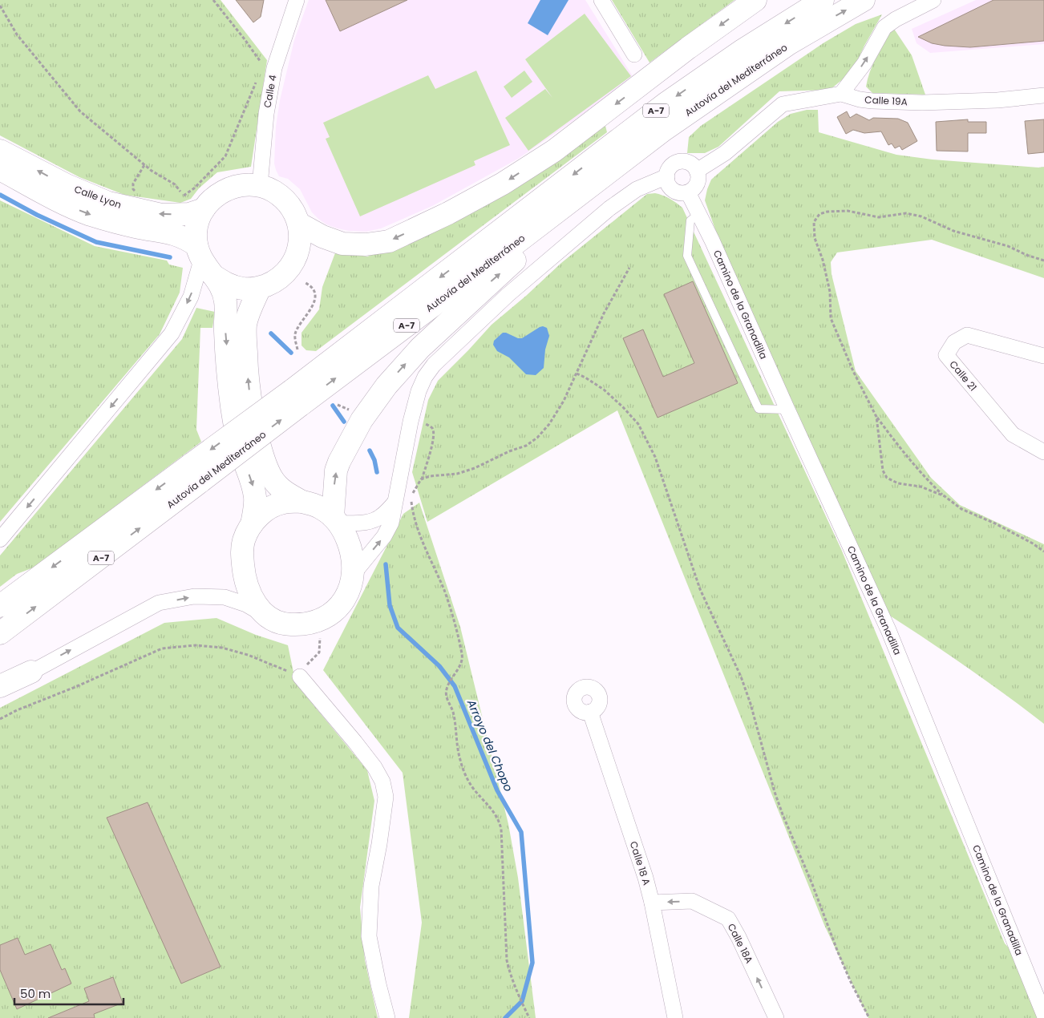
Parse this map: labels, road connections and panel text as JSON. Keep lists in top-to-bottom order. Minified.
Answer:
{"streets":{"main road":["Autovía del Mediterráneo","A-7","Calle Lyon"],"street":["Calle 4","Calle 19A","Camino de la Granadilla","Calle 21","Calle 18 A","Calle 18A"]},"crossings":[["Calle 4","Calle Lyon"],["Calle 18 A","Calle 18A"]],"one_way":["Calle 18A"],"water":["Arroyo del Chopo"],"scale_bar":"50 m"}
